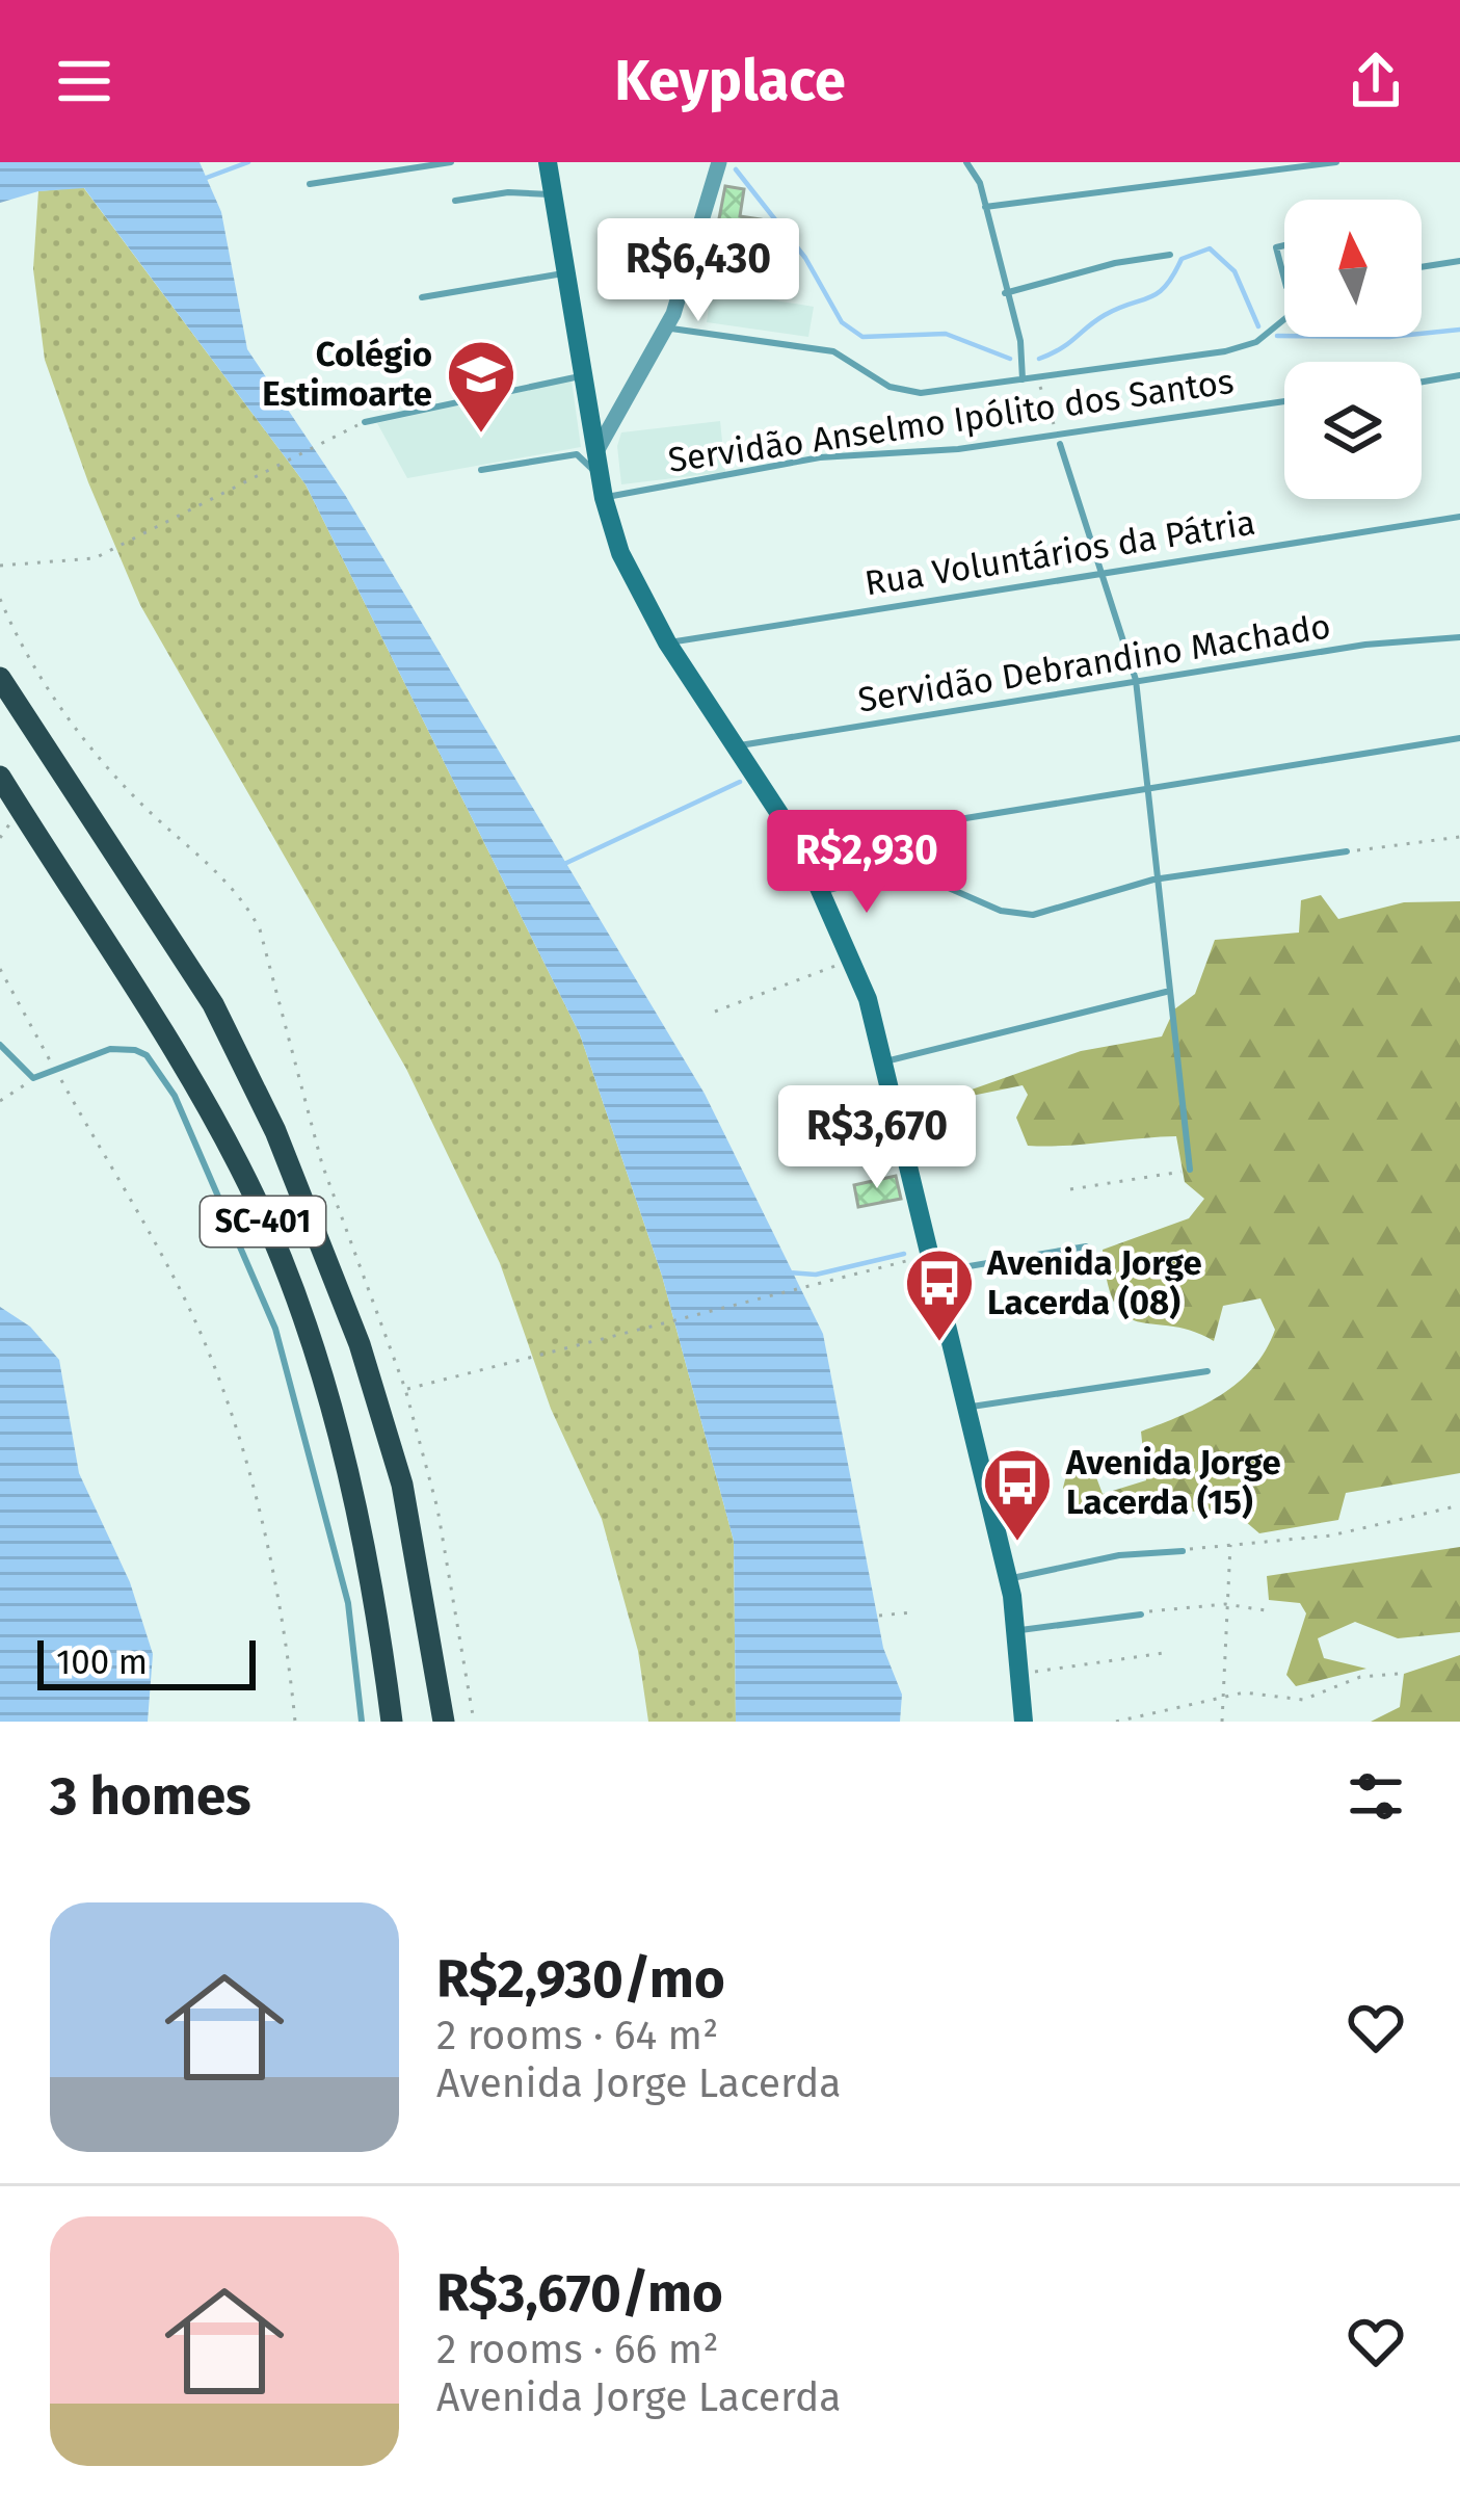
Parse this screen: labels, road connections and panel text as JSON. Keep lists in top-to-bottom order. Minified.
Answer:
{"streets":{"highway":["SC-401"],"lane":["Servidão Anselmo Ipólito dos Santos","Rua Voluntários da Pátria","Servidão Debrandino Machado"]},"places":{"school or university":["Colégio Estimoarte"],"bus stop":["Avenida Jorge Lacerda (08)","Avenida Jorge Lacerda (15)"]},"scale_bar":"100 m","north":"top","page":{"header":"Keyplace","price":["R$6,430","R$2,930","R$3,670"],"scale":"100 m","heading":"3 homes","list":[{"name":"R$2,930/mo","note":"2 rooms · 64 m² · Avenida Jorge Lacerda"},{"name":"R$3,670/mo","note":"2 rooms · 66 m² · Avenida Jorge Lacerda"}]}}
